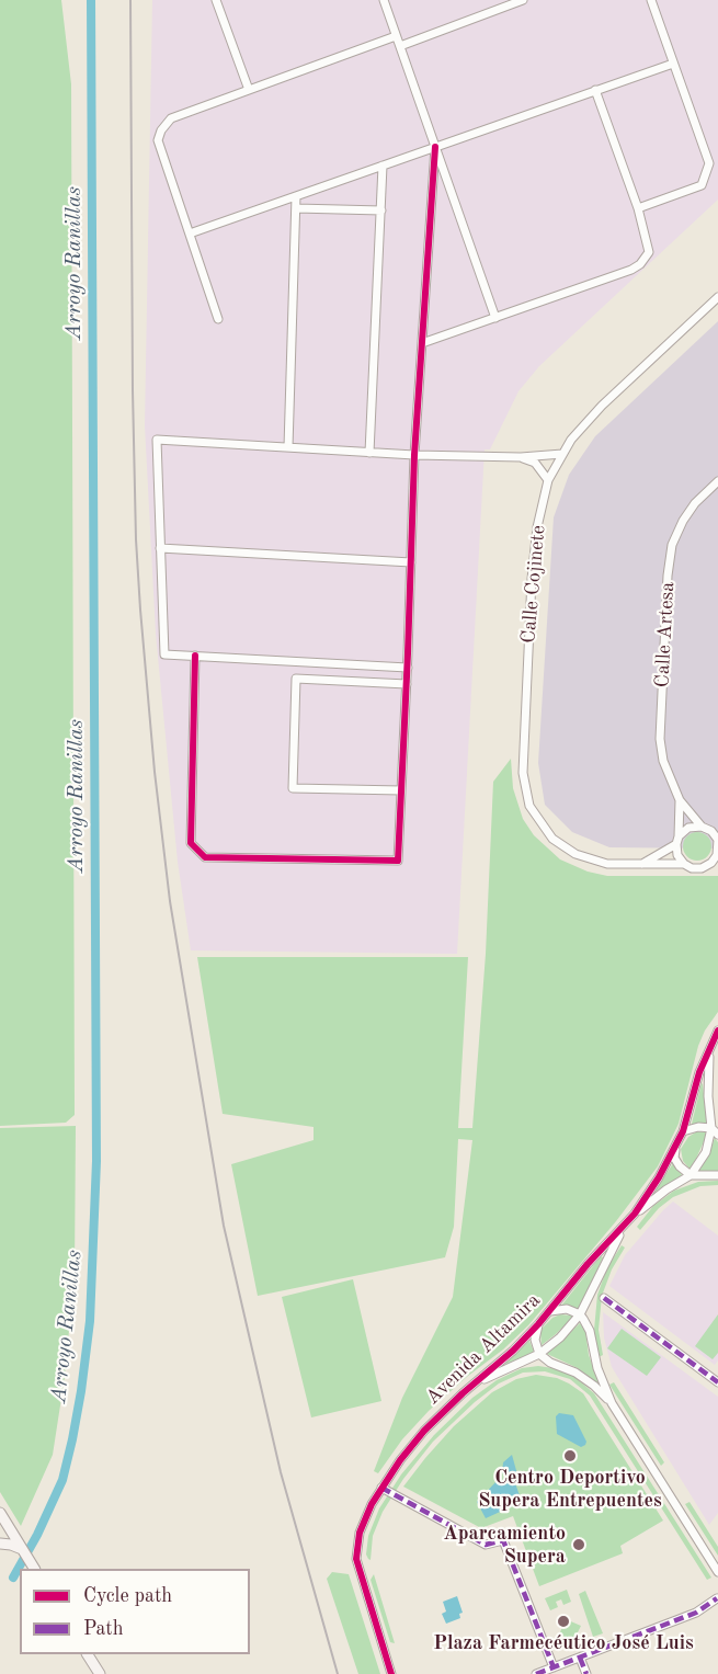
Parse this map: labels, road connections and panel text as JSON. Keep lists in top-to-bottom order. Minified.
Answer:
{"streets":{"street":["Calle Cojinete","Calle Artesa","Avenida Altamira"]},"crossings":[["Calle Cojinete","Calle Artesa"]],"water":["Arroyo Ranillas"],"places":["Centro Deportivo Supera Entrepuentes","Aparcamiento Supera","Plaza Farmecéutico José Luis"],"legend":["Cycle path","Path"]}
